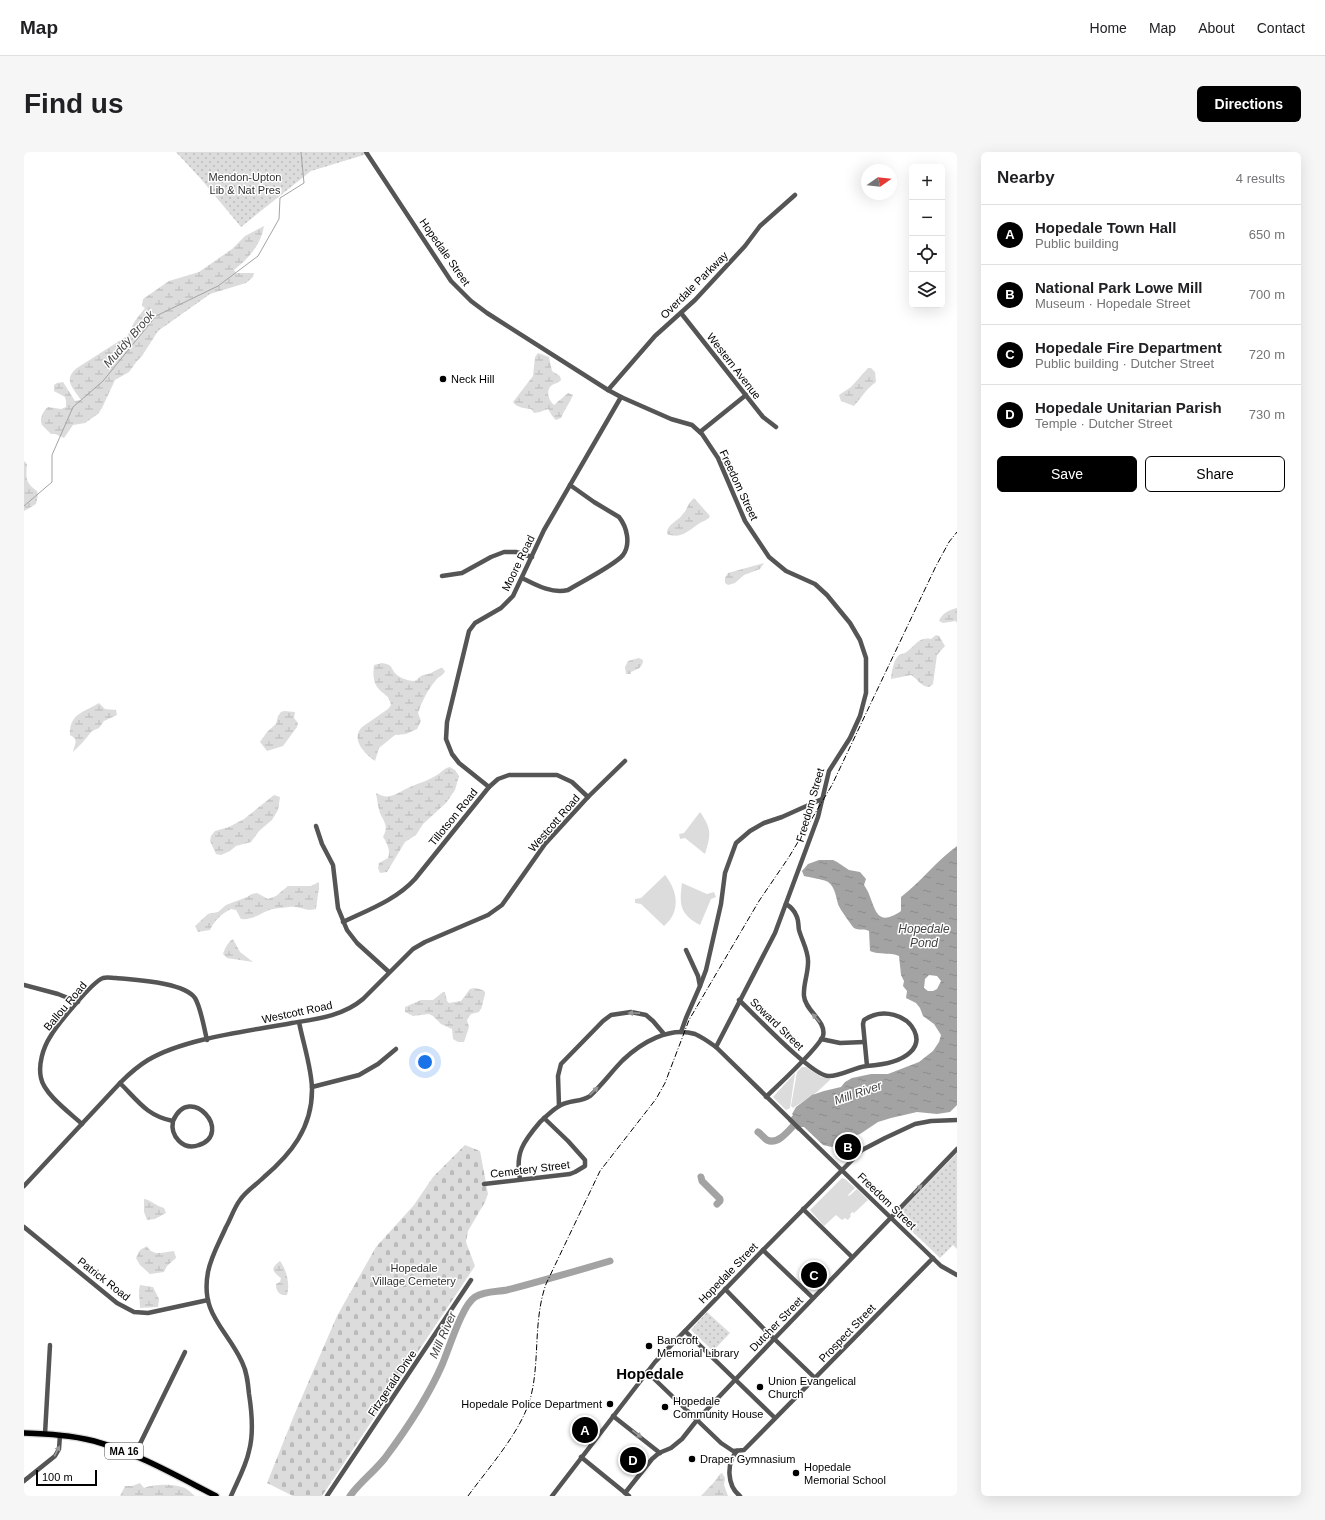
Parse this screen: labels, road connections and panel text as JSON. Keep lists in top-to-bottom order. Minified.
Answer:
{"streets":{"main road":["MA 16"],"street":["Hopedale Street","Overdale Parkway","Western Avenue","Freedom Street","Moore Road","Tillotson Road","Westcott Road","Ballou Road","Soward Street","Cemetery Street","Patrick Road","Dutcher Street","Prospect Street","Fitzgerald Drive"]},"crossings":[["Hopedale Street","Freedom Street"],["Overdale Parkway","Western Avenue"],["Overdale Parkway","Freedom Street"],["Freedom Street","Moore Road"],["Freedom Street","Soward Street"],["Freedom Street","Dutcher Street"],["Freedom Street","Prospect Street"],["Moore Road","Tillotson Road"],["Tillotson Road","Westcott Road"],["Westcott Road","Ballou Road"]],"districts":["Hopedale"],"water":["Muddy Brook","Hopedale Pond","Mill River"],"parks":["Mendon-Upton Lib & Nat Pres","Hopedale Village Cemetery"],"places":["Neck Hill","Bancroft Memorial Library","Union Evangelical Church","Hopedale Police Department","Hopedale Community House","Draper Gymnasium","Hopedale Memorial School"],"scale_bar":"100 m","north":"right","page":{"header":"Map","nav":["Home","Map","About","Contact"],"buttons":["Directions",["Save","Share"]],"title":"Find us","heading":["Nearby","4 results"],"map_buttons":["+","−"],"list":[{"mark":"A","name":"Hopedale Town Hall","note":"Public building","value":"650 m"},{"mark":"B","name":"National Park Lowe Mill","note":"Museum · Hopedale Street","value":"700 m"},{"mark":"C","name":"Hopedale Fire Department","note":"Public building · Dutcher Street","value":"720 m"},{"mark":"D","name":"Hopedale Unitarian Parish","note":"Temple · Dutcher Street","value":"730 m"}],"pins":["B","C","A","D"],"scale":"100 m"}}
